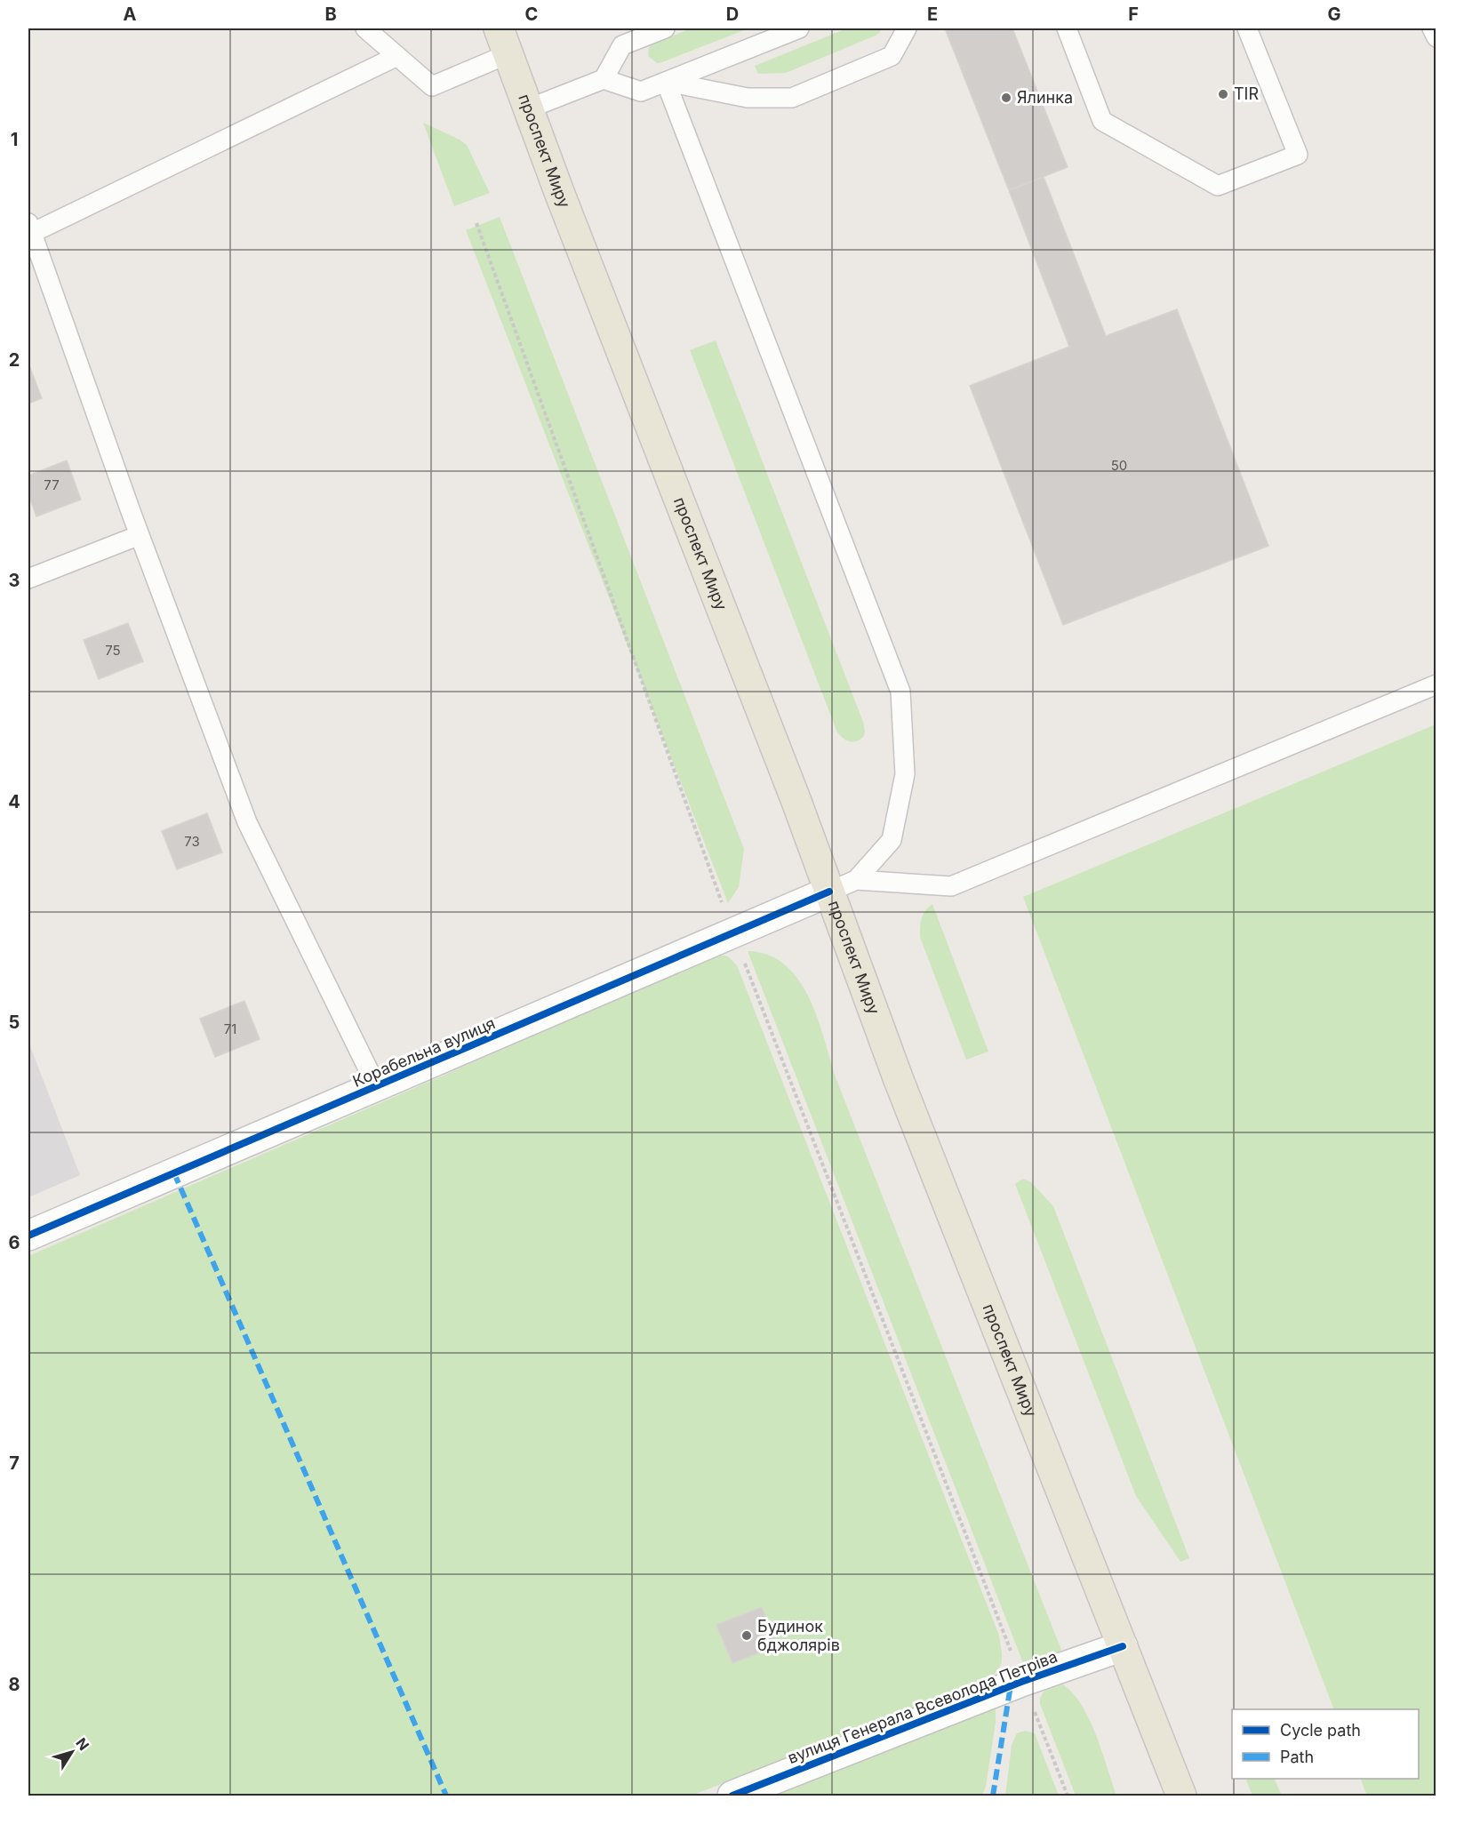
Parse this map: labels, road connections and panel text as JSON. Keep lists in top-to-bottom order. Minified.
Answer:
{"streets":{"main road":["проспект Миру"],"street":["Корабельна вулиця","вулиця Генерала Всеволода Петріва"]},"crossings":[["проспект Миру","Корабельна вулиця"],["проспект Миру","вулиця Генерала Всеволода Петріва"]],"places":["TIR","Ялинка","Будинок бджолярів"],"house_numbers":["50","77","75","73","71"],"legend":["Cycle path","Path"],"north":"top right","grid":{"columns":["A","B","C","D","E","F","G"],"rows":["1","2","3","4","5","6","7","8"]}}
